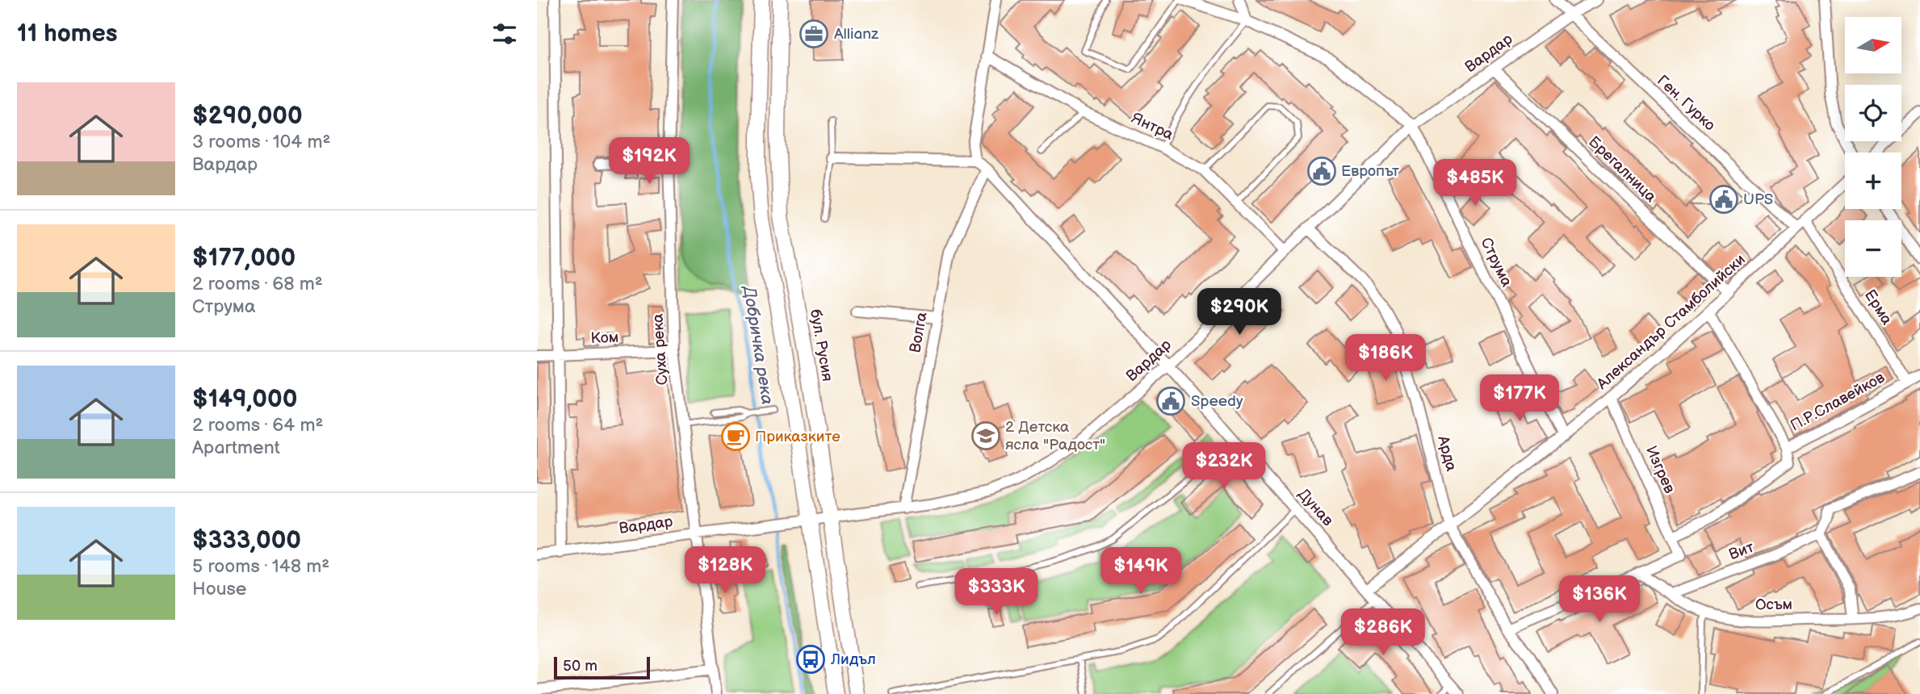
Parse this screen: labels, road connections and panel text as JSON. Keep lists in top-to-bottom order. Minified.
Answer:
{"streets":{"main road":["бул. Русия"],"street":["Вардар","Ген. Гурко","Янтра","Брегалница","Струма","Ерма","Александър Стамболийски","Волга","Ком","Суха река","П.Р.Славейков","Арда","Изгрев","Дунав","Вит","Осъм"]},"crossings":[["Вардар","Ген. Гурко"],["Вардар","Янтра"],["Вардар","Брегалница"],["Вардар","Струма"],["Вардар","Волга"],["Вардар","бул. Русия"],["Вардар","Суха река"],["Вардар","Арда"],["Вардар","Дунав"],["Ген. Гурко","Александър Стамболийски"],["Брегалница","Александър Стамболийски"],["Струма","Александър Стамболийски"],["Ерма","Александър Стамболийски"],["Ерма","П.Р.Славейков"],["Александър Стамболийски","Арда"],["Александър Стамболийски","Изгрев"],["Александър Стамболийски","Дунав"],["Волга","Дунав"],["Ком","Суха река"],["П.Р.Славейков","Изгрев"],["Изгрев","Осъм"],["Вит","Осъм"]],"water":["Добричка река"],"places":{"office":["Allianz"],"public building":["Европът","UPS","Speedy"],"school or university":["2 Детска ясла \"Радост\""],"cafe":["Приказките"],"bus stop":["Лидъл"]},"scale_bar":"50 m","north":"right","page":{"heading":"11 homes","map_buttons":["+","−"],"list":[{"name":"$290,000","note":"3 rooms · 104 m² · Вардар"},{"name":"$177,000","note":"2 rooms · 68 m² · Струма"},{"name":"$149,000","note":"2 rooms · 64 m² · Apartment"},{"name":"$333,000","note":"5 rooms · 148 m² · House"}],"price":["$192K","$485K","$290K","$186K","$177K","$232K","$128K","$149K","$333K","$136K","$286K"],"scale":"50 m"}}
